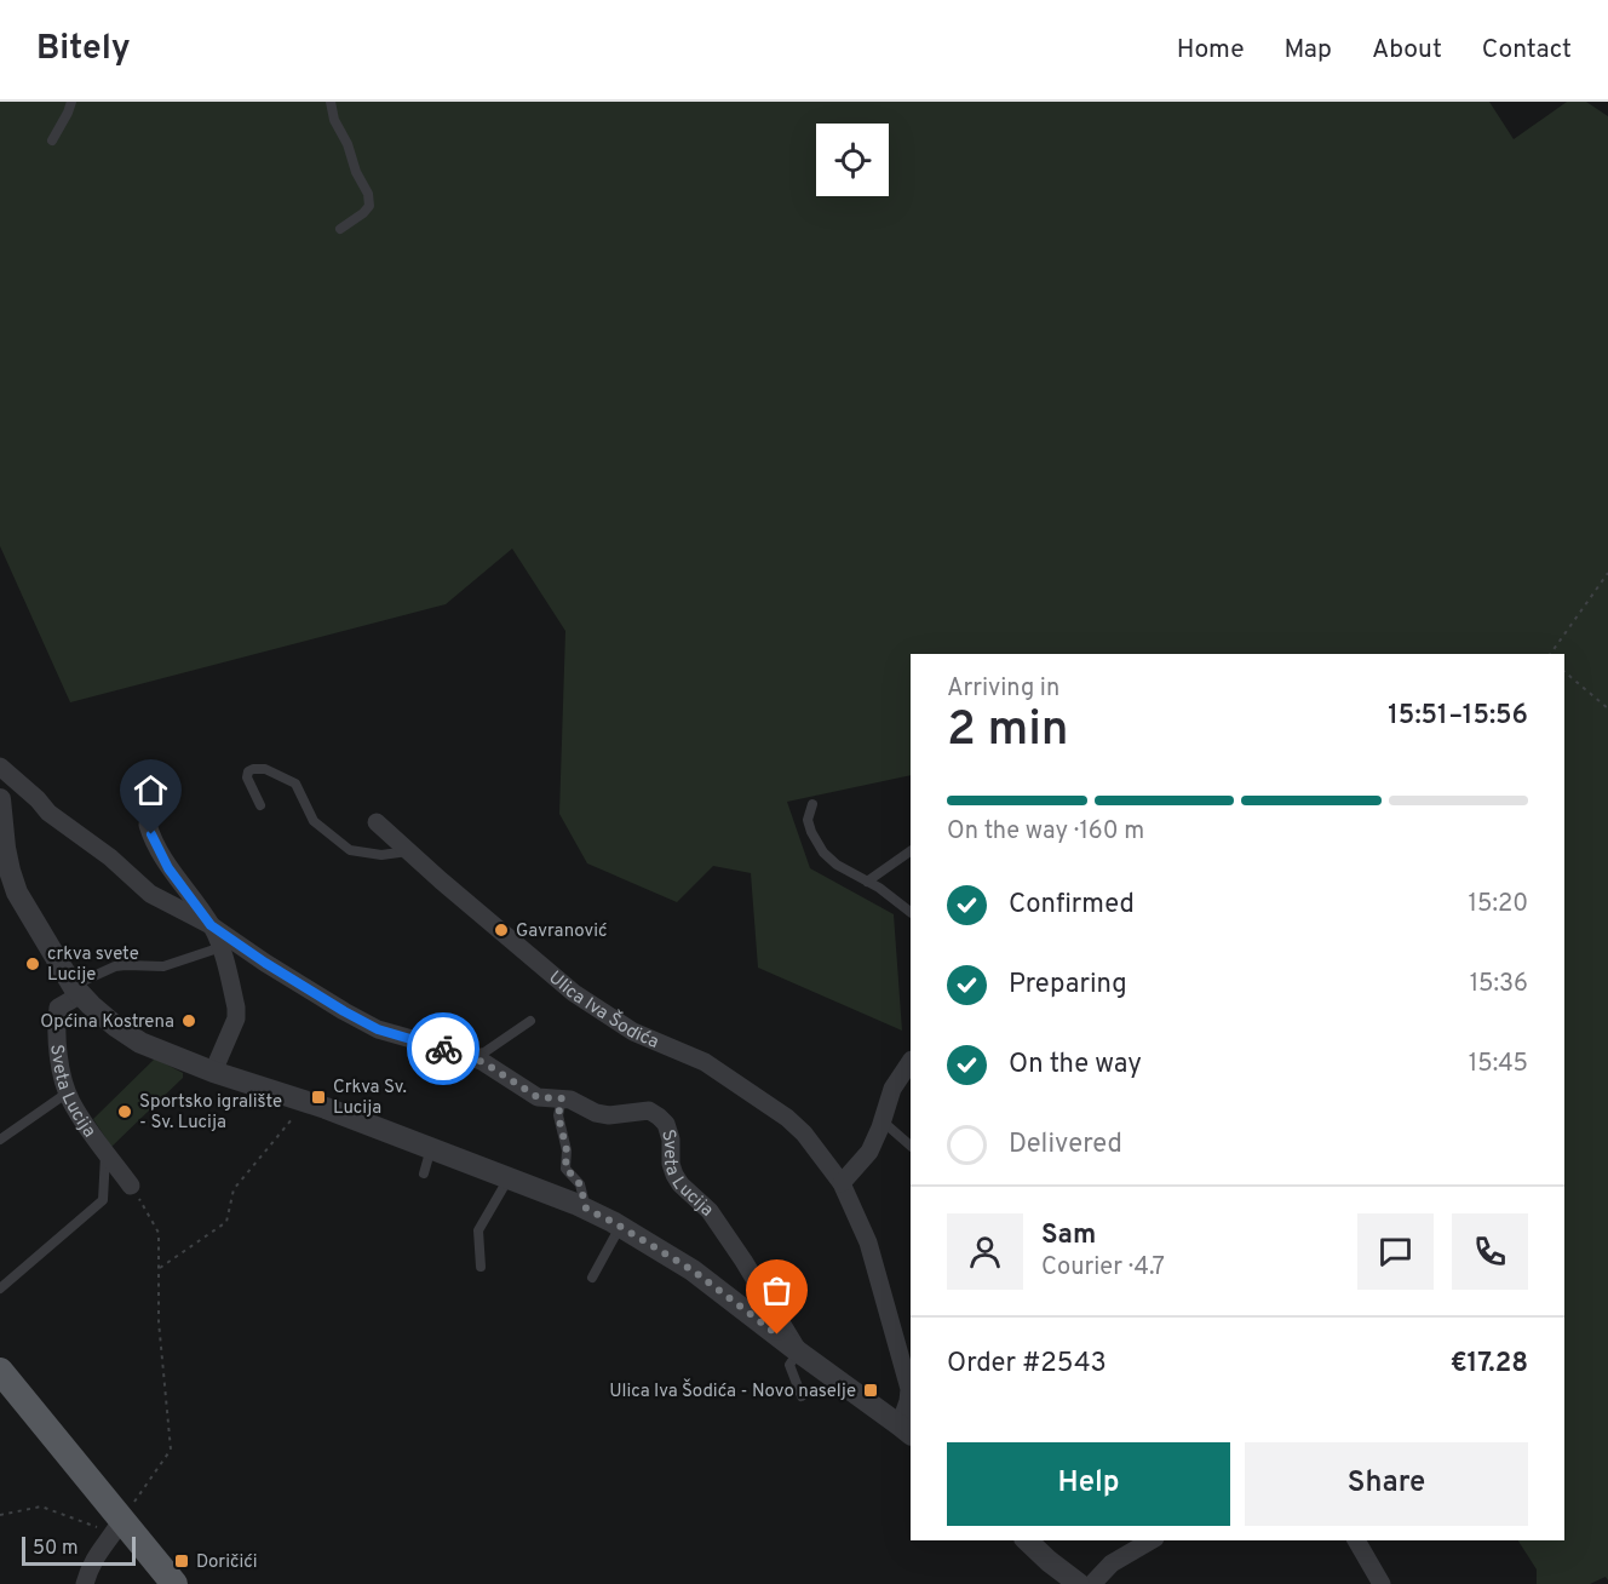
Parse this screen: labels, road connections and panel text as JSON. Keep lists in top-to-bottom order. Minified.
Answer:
{"streets":{"street":["Ulica Iva Šodića","Sveta Lucija"]},"crossings":[["Ulica Iva Šodića","Sveta Lucija"]],"places":{"other":["Gavranović","crkva svete Lucije","Općina Kostrena","Sportsko igralište - Sv. Lucija"],"transit":["Crkva Sv. Lucija","Ulica Iva Šodića - Novo naselje","Doričići"]},"scale_bar":"50 m","page":{"header":"Bitely","nav":["Home","Map","About","Contact"],"heading":["2 min","Arriving in","15:51–15:56"],"panel":["Sam","Courier · 4.7","Order #2543","€17.28"],"bar":"On the way · 160 m","list":[["Confirmed","15:20"],["Preparing","15:36"],["On the way","15:45"],"Delivered"],"buttons":["Help","Share"],"scale":"50 m"}}
